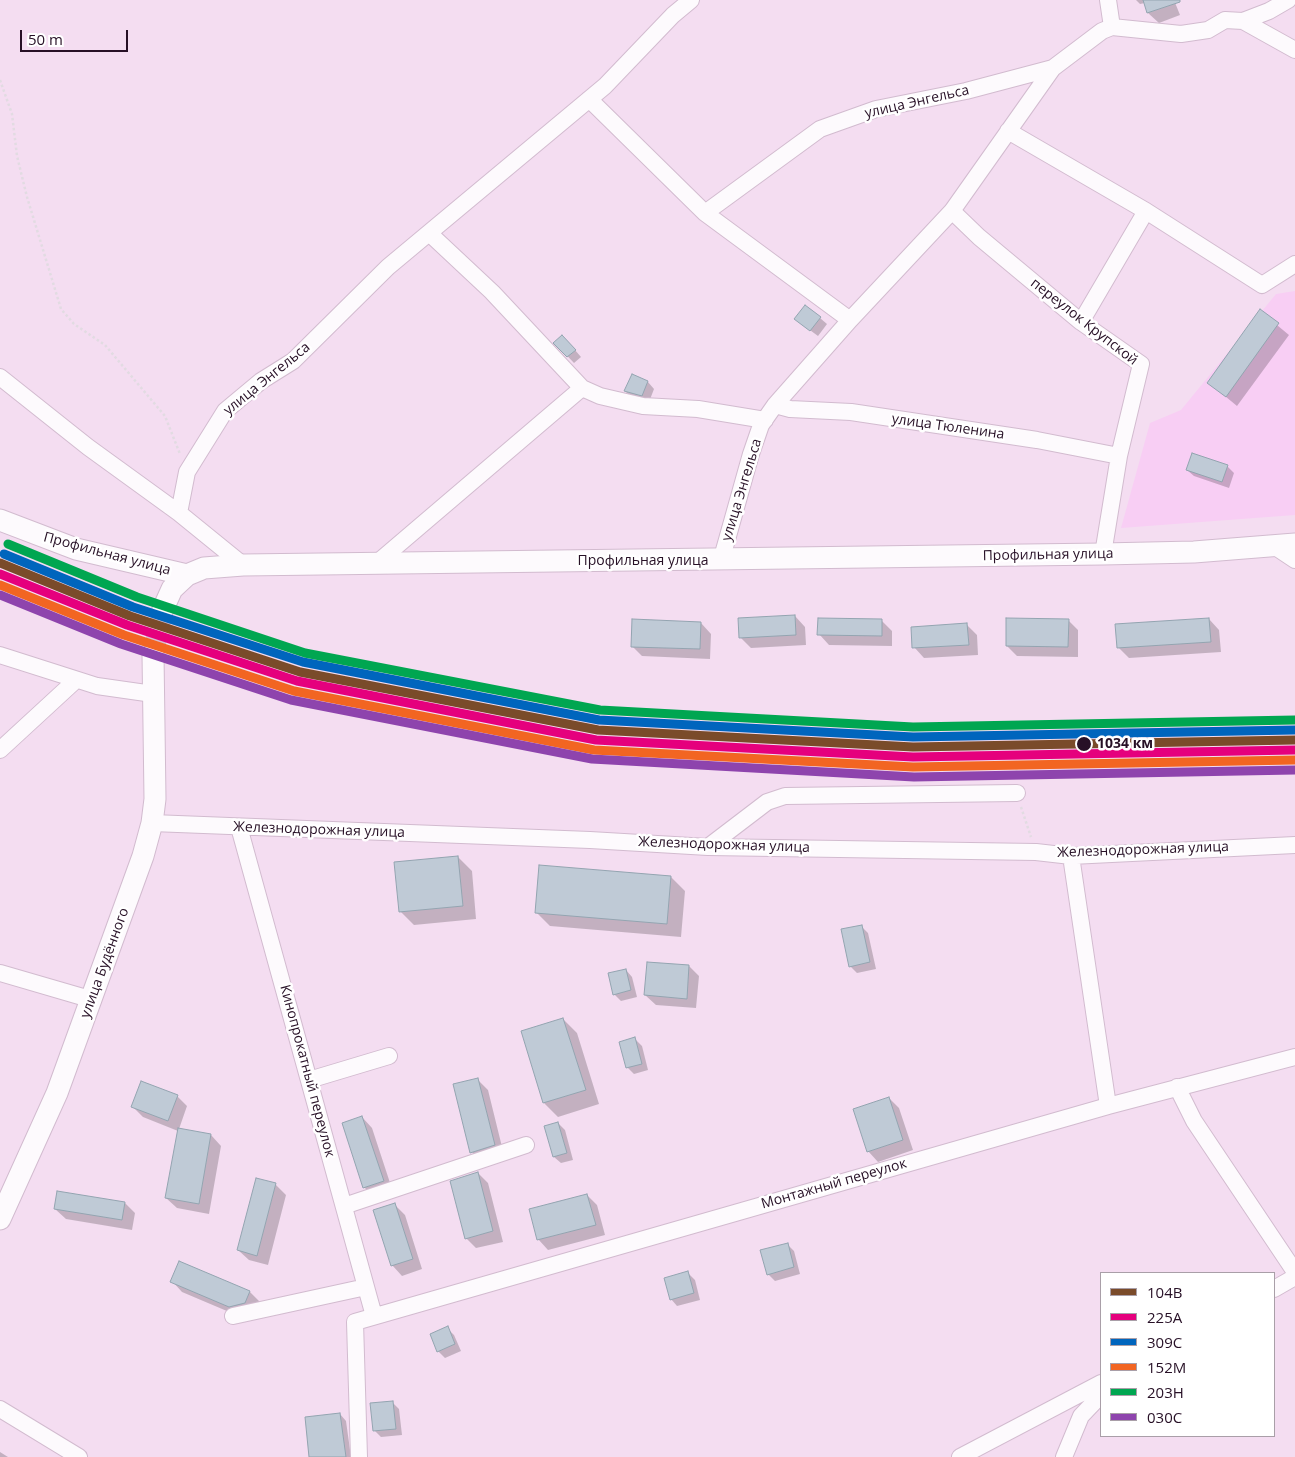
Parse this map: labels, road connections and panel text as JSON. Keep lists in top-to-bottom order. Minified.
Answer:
{"streets":{"main road":["Профильная улица","улица Будённого"],"street":["улица Энгельса","переулок Крупской","улица Тюленина","Железнодорожная улица","Кинопрокатный переулок","Монтажный переулок"]},"crossings":[["улица Энгельса","улица Тюленина"],["улица Энгельса","Профильная улица"],["переулок Крупской","улица Тюленина"],["переулок Крупской","Профильная улица"],["Железнодорожная улица","улица Будённого"],["Железнодорожная улица","Кинопрокатный переулок"],["Кинопрокатный переулок","Монтажный переулок"]],"places":["1034 км"],"lines":["transit line 203Н","transit line 309С","transit line 104В","transit line 225А","transit line 152М","transit line 030C"],"legend":["104В","225А","309С","152М","203Н","030C"],"scale_bar":"50 m"}
